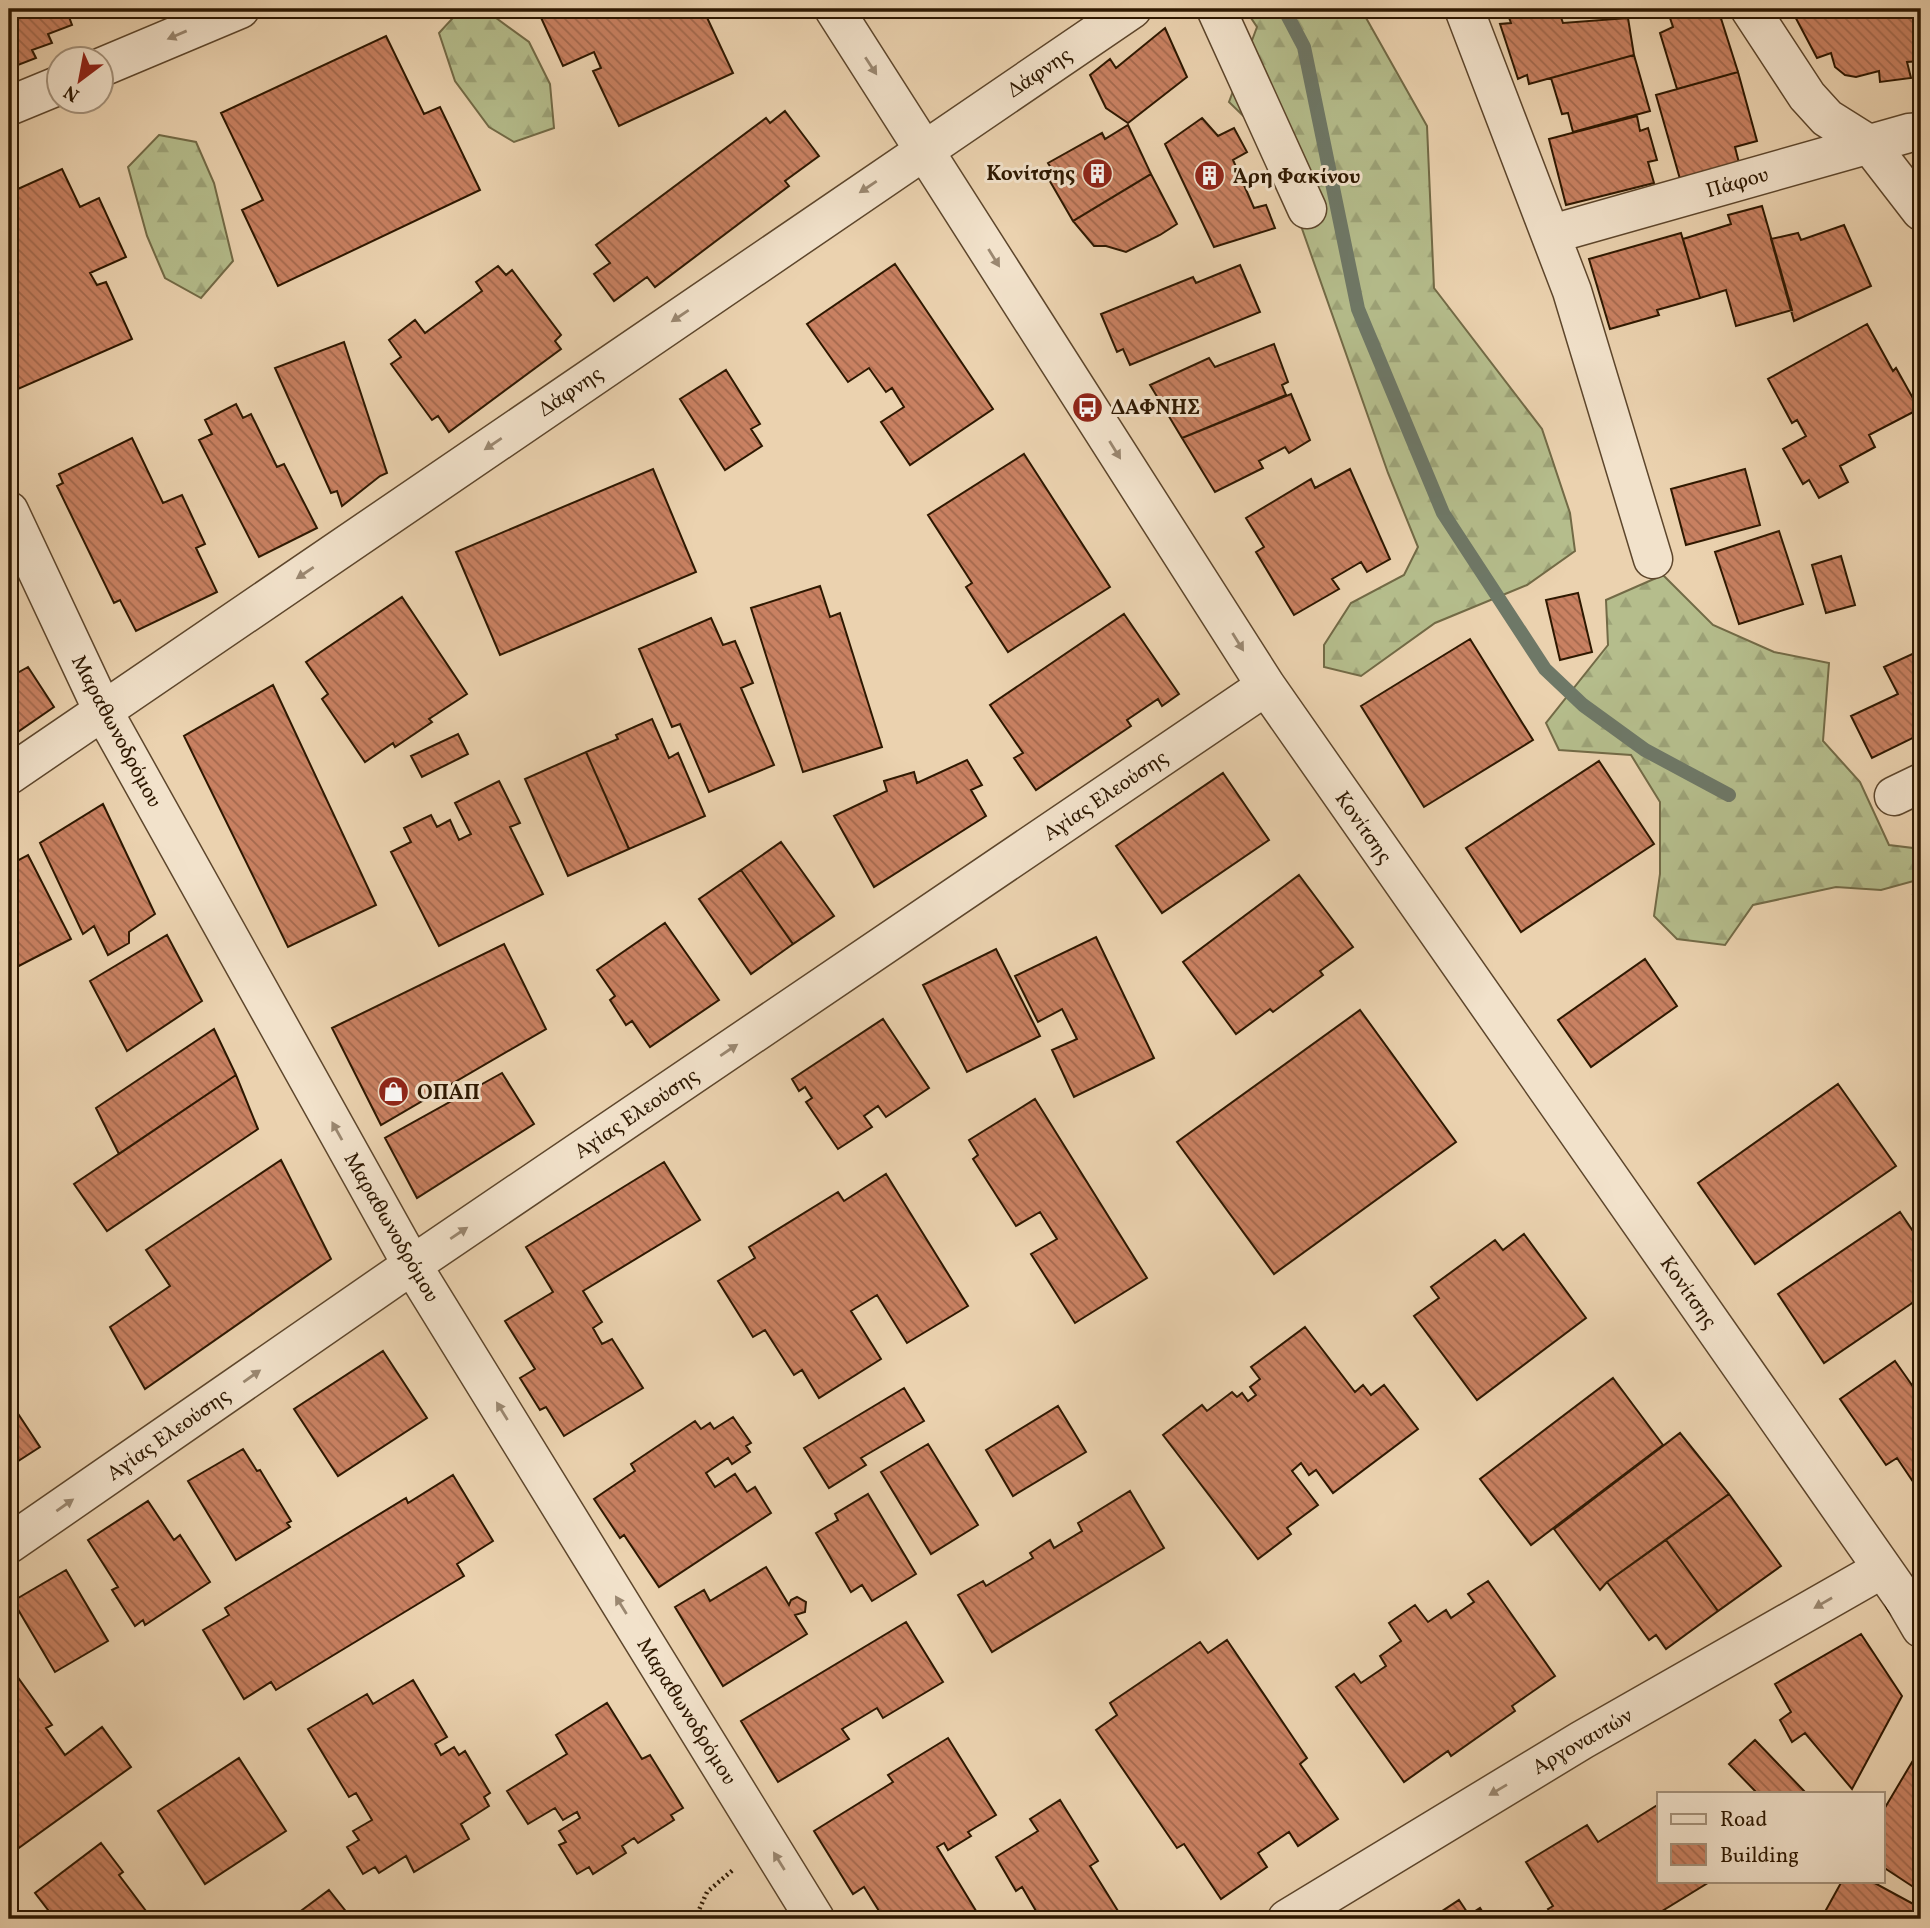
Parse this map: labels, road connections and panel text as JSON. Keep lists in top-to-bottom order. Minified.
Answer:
{"streets":{"street":["Δάφνης","Πάφου","Μαραθωνοδρόμου","Αγίας Ελεούσης","Κονίτσης","Αργοναυτών"]},"crossings":[["Δάφνης","Μαραθωνοδρόμου"],["Δάφνης","Κονίτσης"],["Μαραθωνοδρόμου","Αγίας Ελεούσης"],["Αγίας Ελεούσης","Κονίτσης"],["Κονίτσης","Αργοναυτών"]],"one_way":["Δάφνης","Μαραθωνοδρόμου","Αγίας Ελεούσης","Κονίτσης","Αργοναυτών"],"places":{"building":["Κονίτσης","Άρη Φακίνου"],"bus stop":["ΔΑΦΝΗΣ"],"shop":["ΟΠΑΠ"]},"legend":["Road","Building"],"north":"bottom left"}
